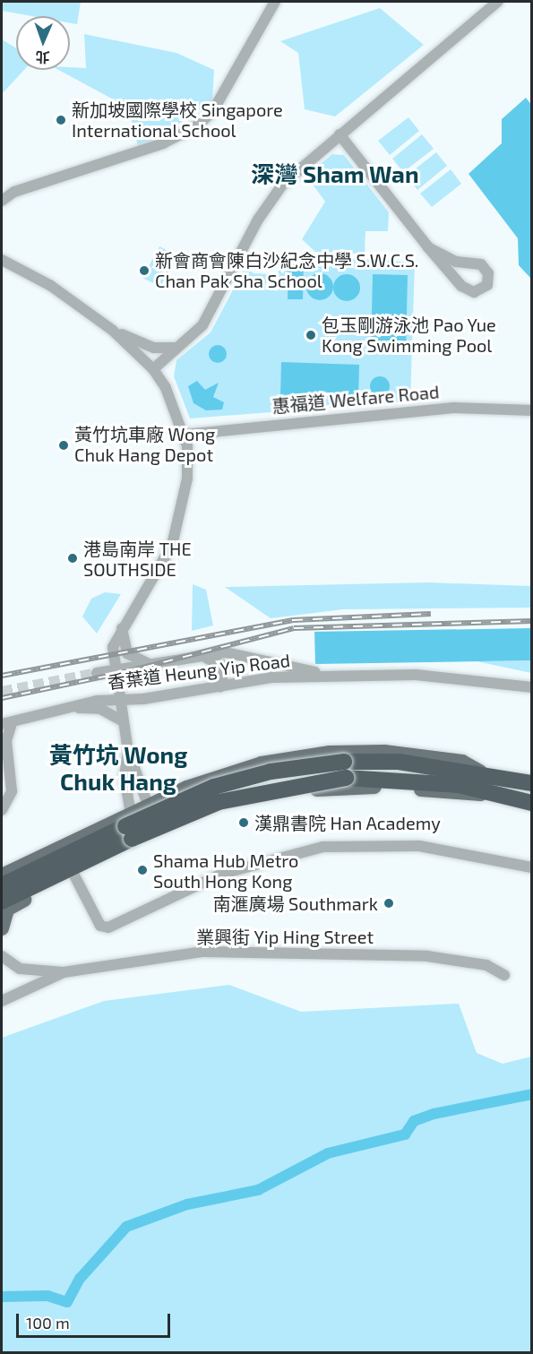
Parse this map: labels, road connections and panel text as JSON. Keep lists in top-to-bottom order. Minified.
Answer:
{"streets":{"street":["惠福道 Welfare Road","香葉道 Heung Yip Road","業興街 Yip Hing Street"]},"districts":["深灣 Sham Wan","黃竹坑 Wong Chuk Hang"],"places":["新加坡國際學校 Singapore International School","新會商會陳白沙紀念中學 S.W.C.S. Chan Pak Sha School","包玉剛游泳池 Pao Yue Kong Swimming Pool","黃竹坑車廠 Wong Chuk Hang Depot","港島南岸 THE SOUTHSIDE","漢鼎書院 Han Academy","Shama Hub Metro South Hong Kong","南滙廣場 Southmark"],"scale_bar":"100 m","north":"bottom"}
